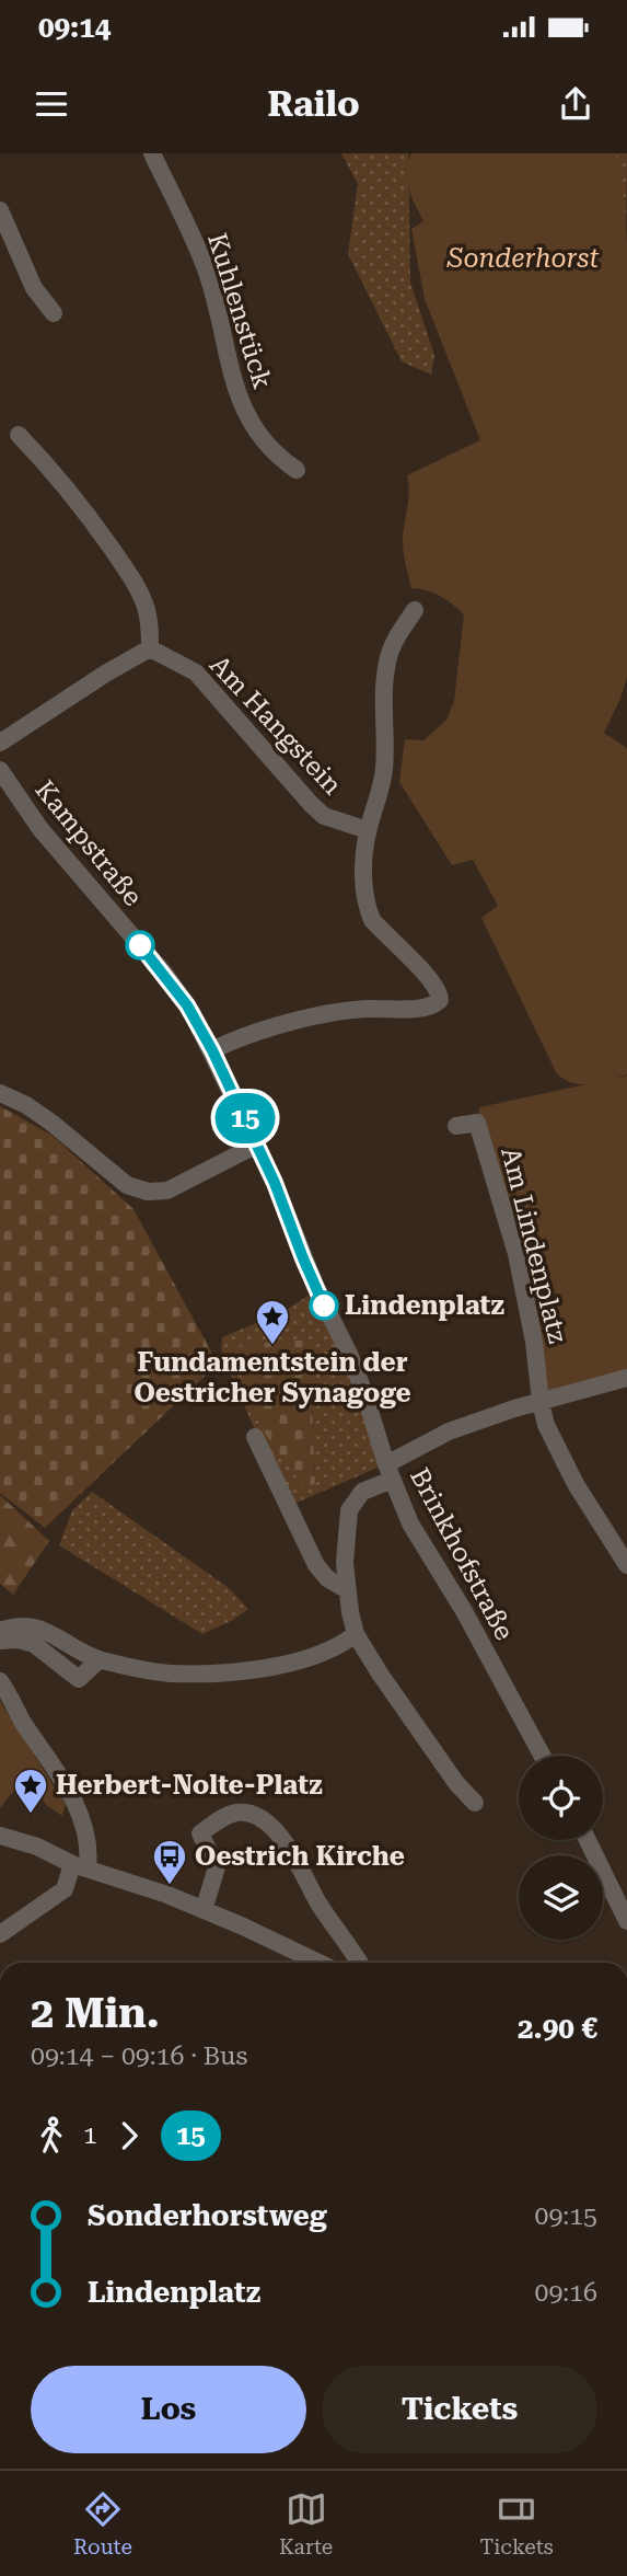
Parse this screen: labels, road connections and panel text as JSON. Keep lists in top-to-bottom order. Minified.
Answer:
{"streets":{"street":["Kuhlenstück","Am Hangstein","Kampstraße","Am Lindenplatz","Brinkhofstraße"]},"crossings":[["Kampstraße","Brinkhofstraße"]],"parks":["Sonderhorst"],"places":{"other":["Lindenplatz"],"place":["Fundamentstein der Oestricher Synagoge","Herbert-Nolte-Platz"],"bus stop":["Oestrich Kirche"]},"lines":["bus line 15"],"page":{"status":"09:14","header":"Railo","on_map":"15","heading":["2 Min.","09:14 – 09:16 · Bus","2.90 €"],"legs":["1","15"],"list":[{"name":"Sonderhorstweg","value":"09:15"},{"name":"Lindenplatz","value":"09:16"}],"buttons":["Los","Tickets"],"tabs":["Route","Karte","Tickets"]}}
